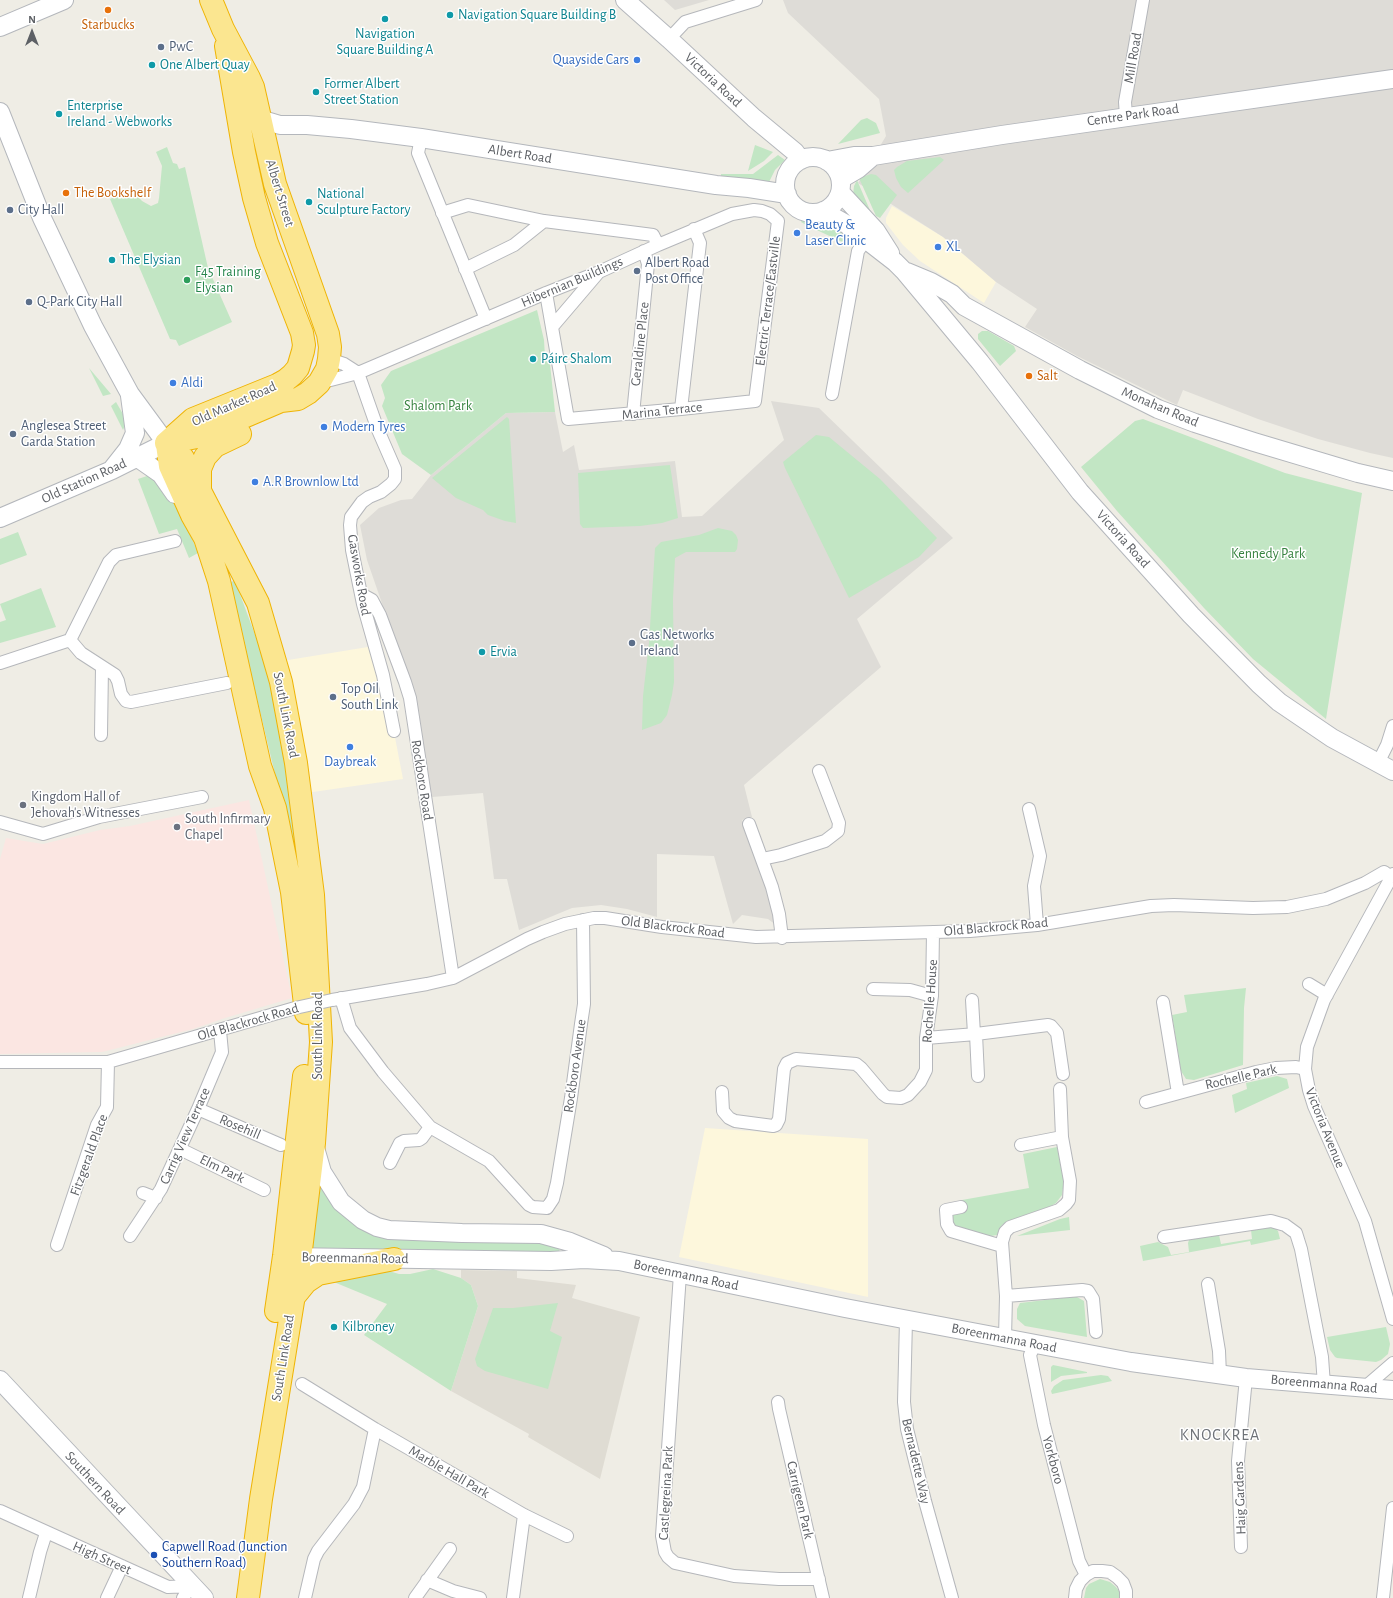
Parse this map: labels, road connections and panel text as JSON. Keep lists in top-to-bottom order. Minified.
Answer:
{"streets":{"highway":["Albert Street","Old Market Road","South Link Road"],"street":["Mill Road","Victoria Road","Centre Park Road","Albert Road","Hibernian Buildings","Electric Terrace/Eastville","Geraldine Place","Monahan Road","Marina Terrace","Old Station Road","Gasworks Road","Rockboro Road","Old Blackrock Road","Rochelle House","Rockboro Avenue","Rochelle Park","Rosehill","Victoria Avenue","Carrig View Terrace","Fitzgerald Place","Elm Park","Boreenmanna Road","Yorkboro","Bernadette Way","Marble Hall Park","Southern Road","Castlegreina Park","Haig Gardens","Carrigeen Park","High Street"]},"crossings":[["Mill Road","Centre Park Road"],["Victoria Road","Centre Park Road"],["Victoria Road","Albert Road"],["Victoria Road","Monahan Road"],["Centre Park Road","Albert Road"],["Albert Road","Albert Street"],["Albert Street","Old Market Road"],["Hibernian Buildings","Electric Terrace/Eastville"],["Hibernian Buildings","Geraldine Place"],["Hibernian Buildings","Old Market Road"],["Hibernian Buildings","Gasworks Road"],["Electric Terrace/Eastville","Marina Terrace"],["Geraldine Place","Marina Terrace"],["Old Market Road","Old Station Road"],["Old Market Road","South Link Road"],["Old Station Road","South Link Road"],["Gasworks Road","Rockboro Road"],["South Link Road","Boreenmanna Road"],["Rockboro Road","Old Blackrock Road"],["Old Blackrock Road","Rochelle House"],["Old Blackrock Road","Rockboro Avenue"],["Old Blackrock Road","Victoria Avenue"],["Old Blackrock Road","Carrig View Terrace"],["Old Blackrock Road","Fitzgerald Place"],["Rochelle Park","Victoria Avenue"],["Rosehill","Carrig View Terrace"],["Carrig View Terrace","Elm Park"],["Boreenmanna Road","Yorkboro"],["Boreenmanna Road","Bernadette Way"],["Boreenmanna Road","Castlegreina Park"],["Boreenmanna Road","Haig Gardens"],["Southern Road","High Street"],["Castlegreina Park","Carrigeen Park"]],"districts":["KNOCKREA"],"parks":["Shalom Park","Kennedy Park"],"places":["Starbucks","Navigation Square Building B","Navigation Square Building A","PwC","Quayside Cars","One Albert Quay","Former Albert Street Station","Enterprise Ireland - Webworks","The Bookshelf","National Sculpture Factory","City Hall","Beauty & Laser Clinic","XL","The Elysian","Albert Road Post Office","F45 Training Elysian","Q-Park City Hall","Páirc Shalom","Salt","Aldi","Modern Tyres","Anglesea Street Garda Station","A.R Brownlow Ltd","Gas Networks Ireland","Ervia","Top Oil South Link","Daybreak","Kingdom Hall of Jehovah's Witnesses","South Infirmary Chapel","Kilbroney","Capwell Road (Junction Southern Road)"],"north":"top"}
